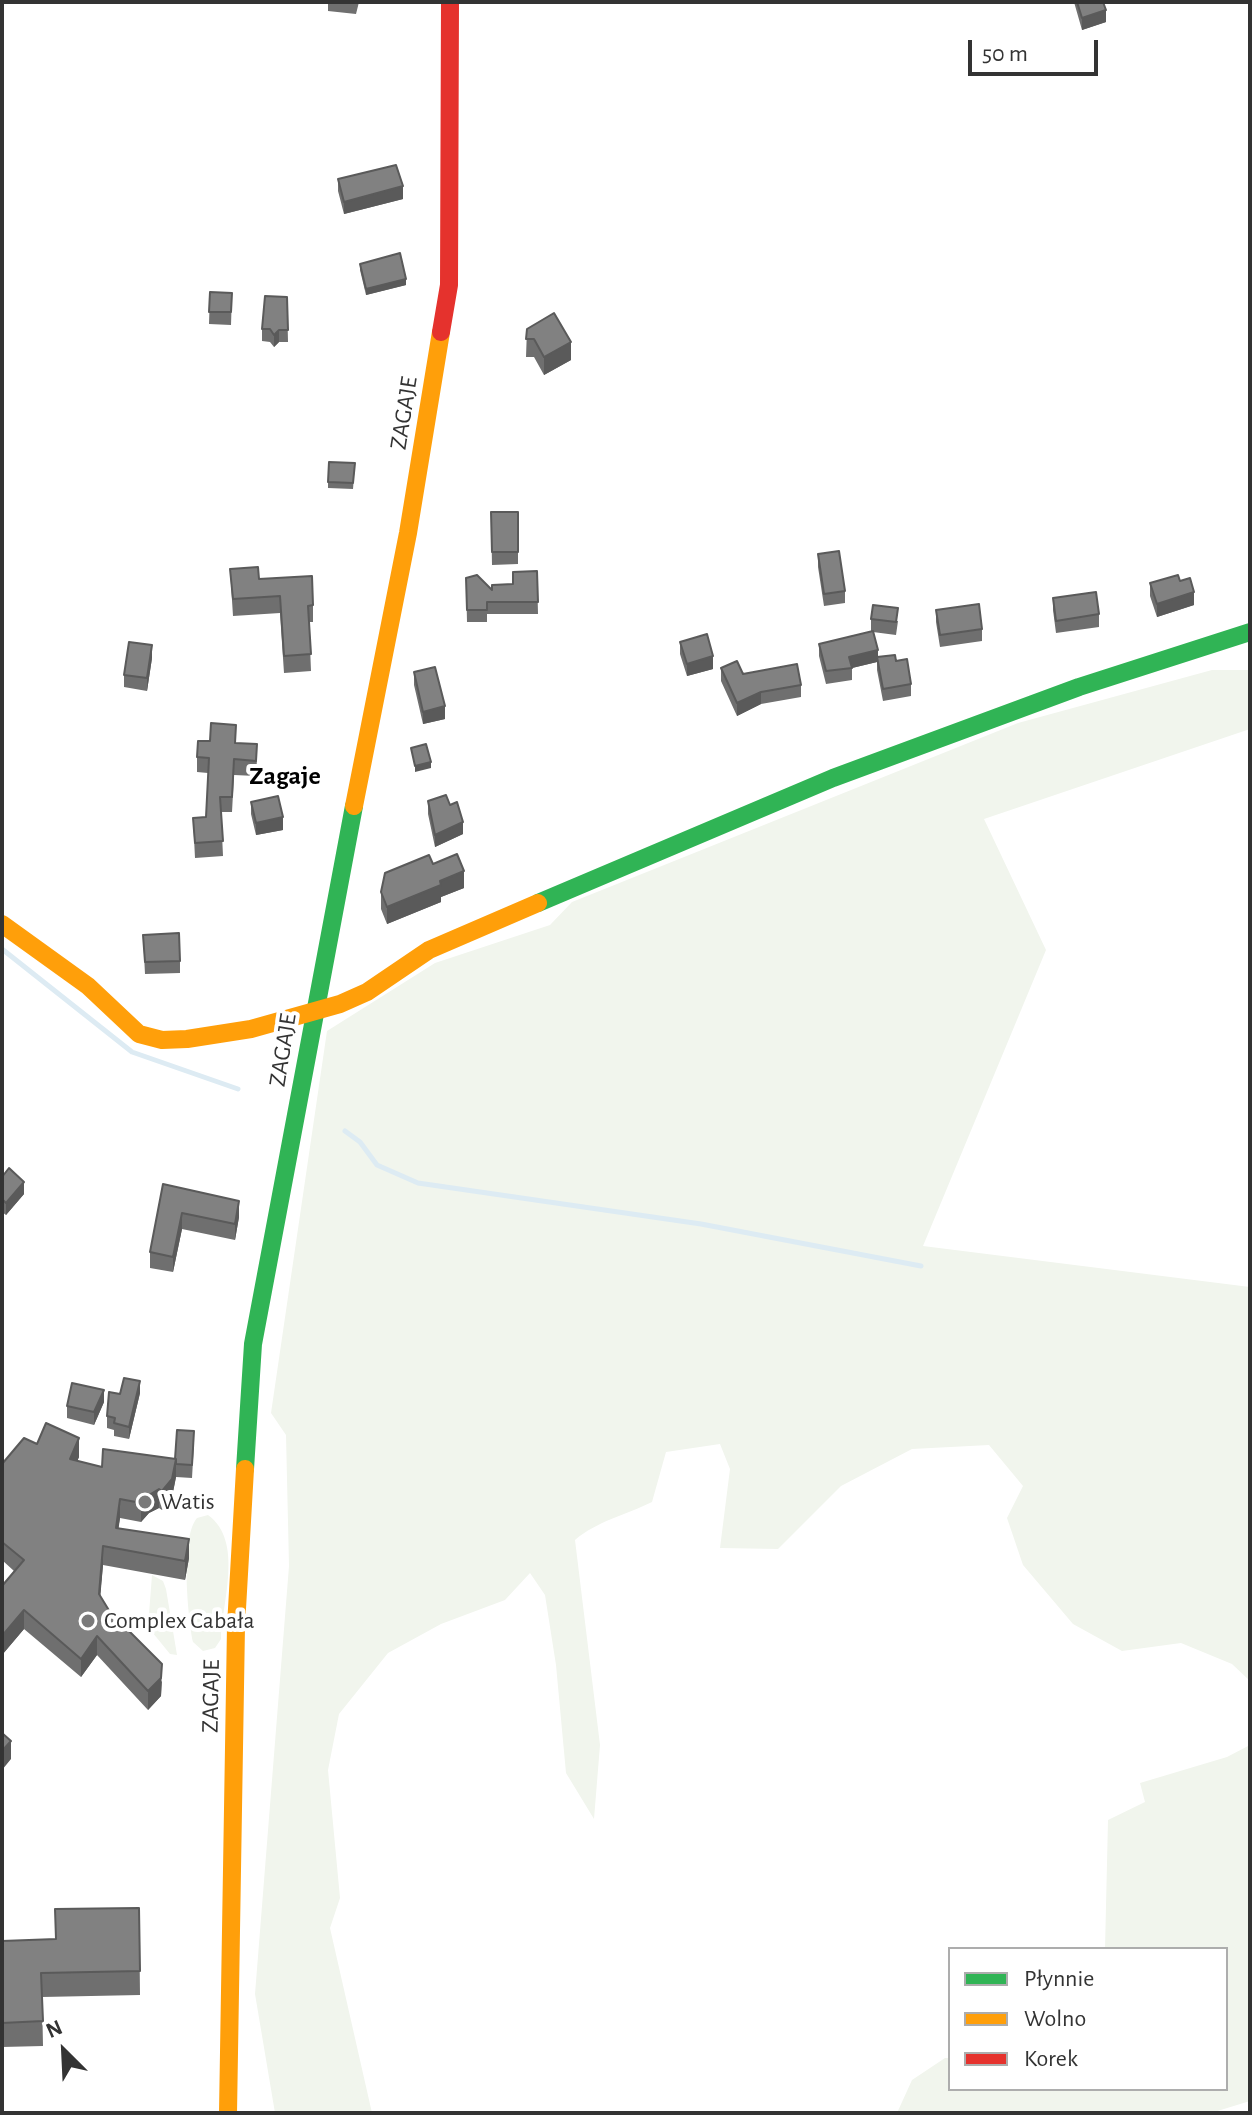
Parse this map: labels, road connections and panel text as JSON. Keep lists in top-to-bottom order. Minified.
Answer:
{"streets":{"main road":["ZAGAJE"]},"districts":["Zagaje"],"places":["Watis","Complex Cabała"],"legend":["Płynnie","Wolno","Korek"],"scale_bar":"50 m","north":"top left"}
